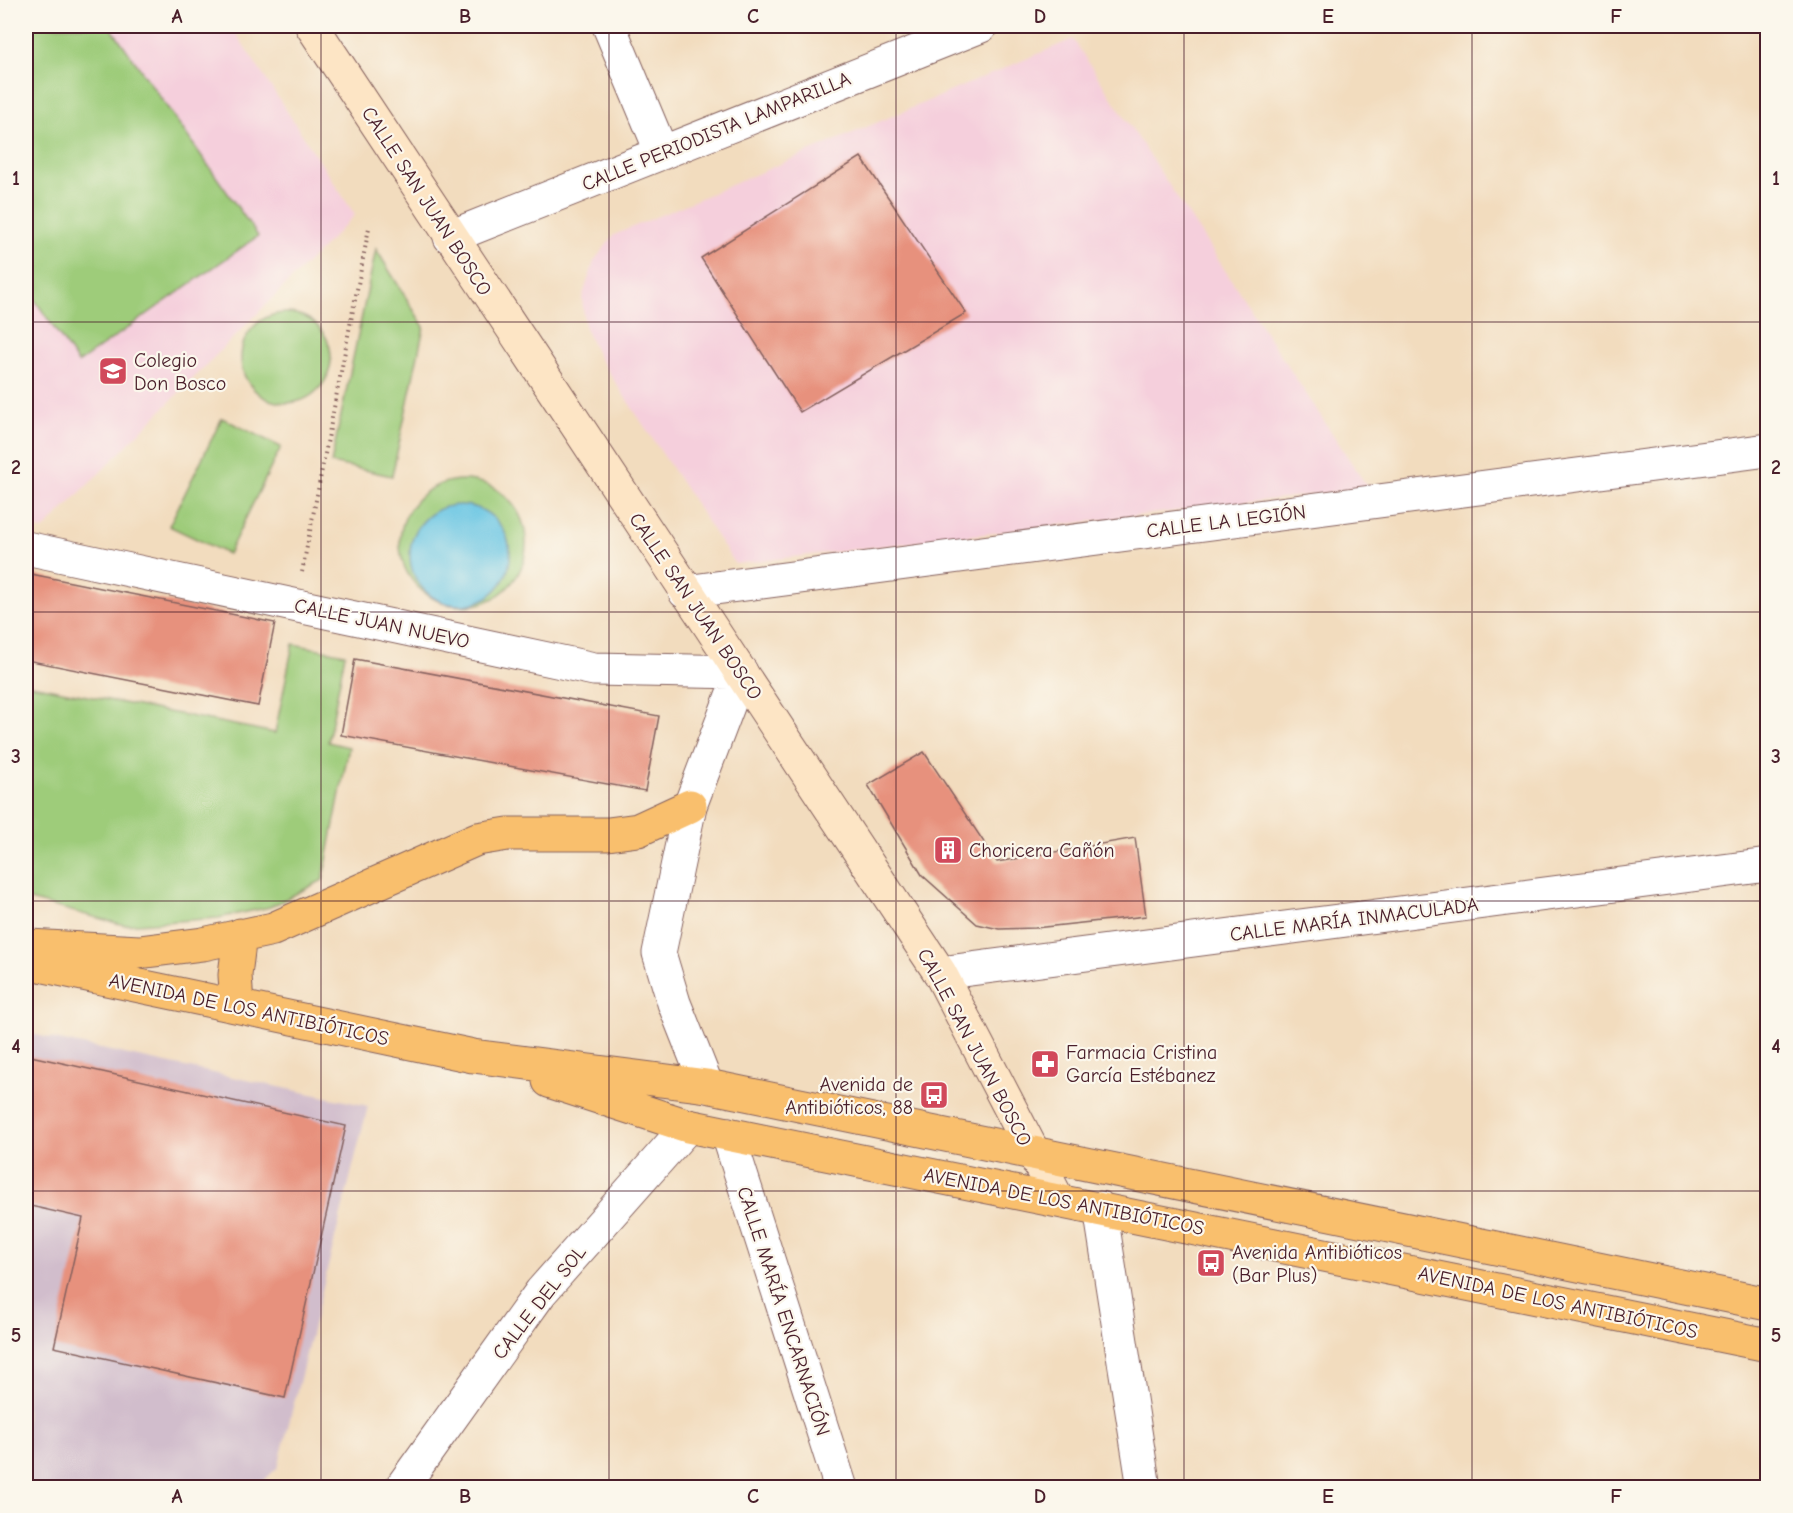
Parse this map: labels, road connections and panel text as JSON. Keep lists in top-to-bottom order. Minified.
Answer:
{"streets":{"main road":["AVENIDA DE LOS ANTIBIÓTICOS"],"street":["CALLE PERIODISTA LAMPARILLA","CALLE SAN JUAN BOSCO","CALLE LA LEGIÓN","CALLE JUAN NUEVO","CALLE MARÍA INMACULADA","CALLE DEL SOL","CALLE MARÍA ENCARNACIÓN"]},"crossings":[["CALLE PERIODISTA LAMPARILLA","CALLE SAN JUAN BOSCO"],["CALLE SAN JUAN BOSCO","CALLE LA LEGIÓN"],["CALLE SAN JUAN BOSCO","CALLE JUAN NUEVO"],["CALLE SAN JUAN BOSCO","CALLE MARÍA INMACULADA"],["CALLE SAN JUAN BOSCO","AVENIDA DE LOS ANTIBIÓTICOS"],["AVENIDA DE LOS ANTIBIÓTICOS","CALLE DEL SOL"],["AVENIDA DE LOS ANTIBIÓTICOS","CALLE MARÍA ENCARNACIÓN"]],"places":{"school or university":["Colegio Don Bosco"],"building":["Choricera Cañón"],"pharmacy":["Farmacia Cristina García Estébanez"],"bus stop":["Avenida de Antibióticos, 88","Avenida Antibióticos (Bar Plus)"]},"grid":{"columns":["A","B","C","D","E","F"],"rows":["1","2","3","4","5"]}}
